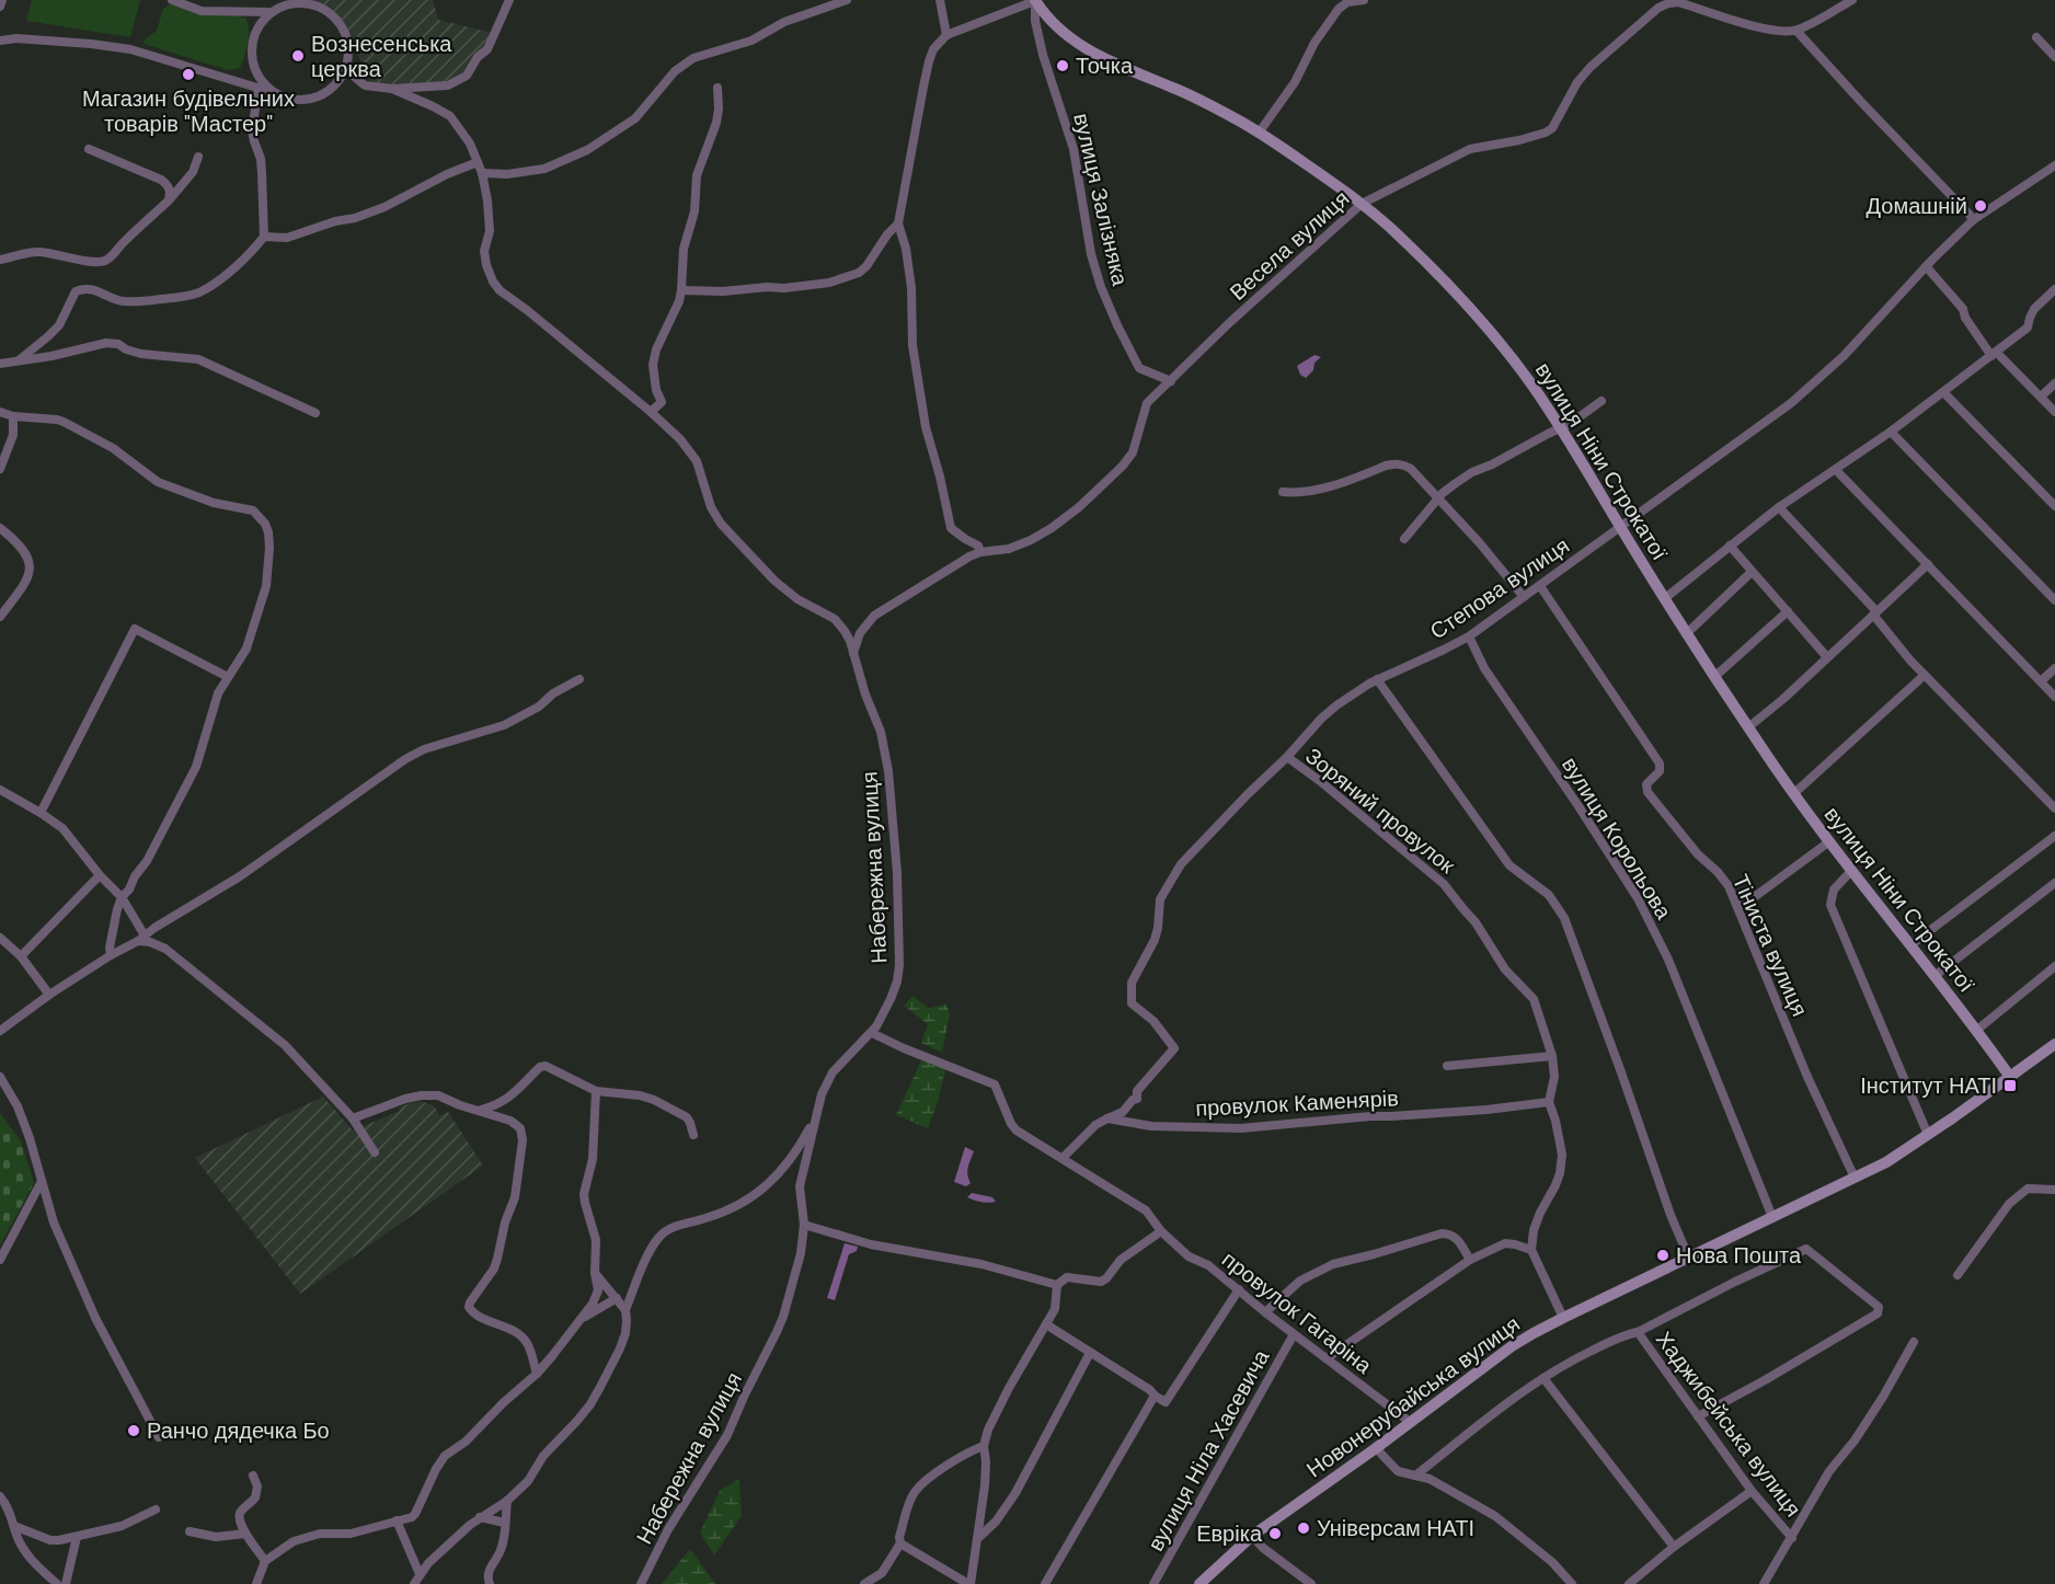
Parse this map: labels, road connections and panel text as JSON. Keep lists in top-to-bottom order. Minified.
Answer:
{"streets":{"street":["вулиця Залізняка","Весела вулиця","вулиця Ніни Строкатої","Степова вулиця","Зоряний провулок","вулиця Корольова","Набережна вулиця","Тіниста вулиця","провулок Каменярів","провулок Гагаріна","Новонерубайська вулиця","Хаджибейська вулиця","вулиця Ніла Хасевича"]},"crossings":[["вулиця Залізняка","Весела вулиця"],["вулиця Залізняка","вулиця Ніни Строкатої"],["Весела вулиця","вулиця Ніни Строкатої"],["Весела вулиця","Набережна вулиця"],["вулиця Ніни Строкатої","Степова вулиця"],["вулиця Ніни Строкатої","Новонерубайська вулиця"],["Степова вулиця","Зоряний провулок"],["Степова вулиця","вулиця Корольова"],["Степова вулиця","Тіниста вулиця"],["Степова вулиця","провулок Каменярів"],["Зоряний провулок","провулок Каменярів"],["вулиця Корольова","Новонерубайська вулиця"],["Набережна вулиця","провулок Гагаріна"],["Тіниста вулиця","Новонерубайська вулиця"],["провулок Гагаріна","Новонерубайська вулиця"],["провулок Гагаріна","вулиця Ніла Хасевича"]],"places":{"other":["Вознесенська церква","Точка","Магазин будівельних товарів \"Мастер\"","Домашній","Нова Пошта","Ранчо дядечка Бо","Універсам НАТІ","Евріка"],"transit":["Інститут НАТІ"]}}
